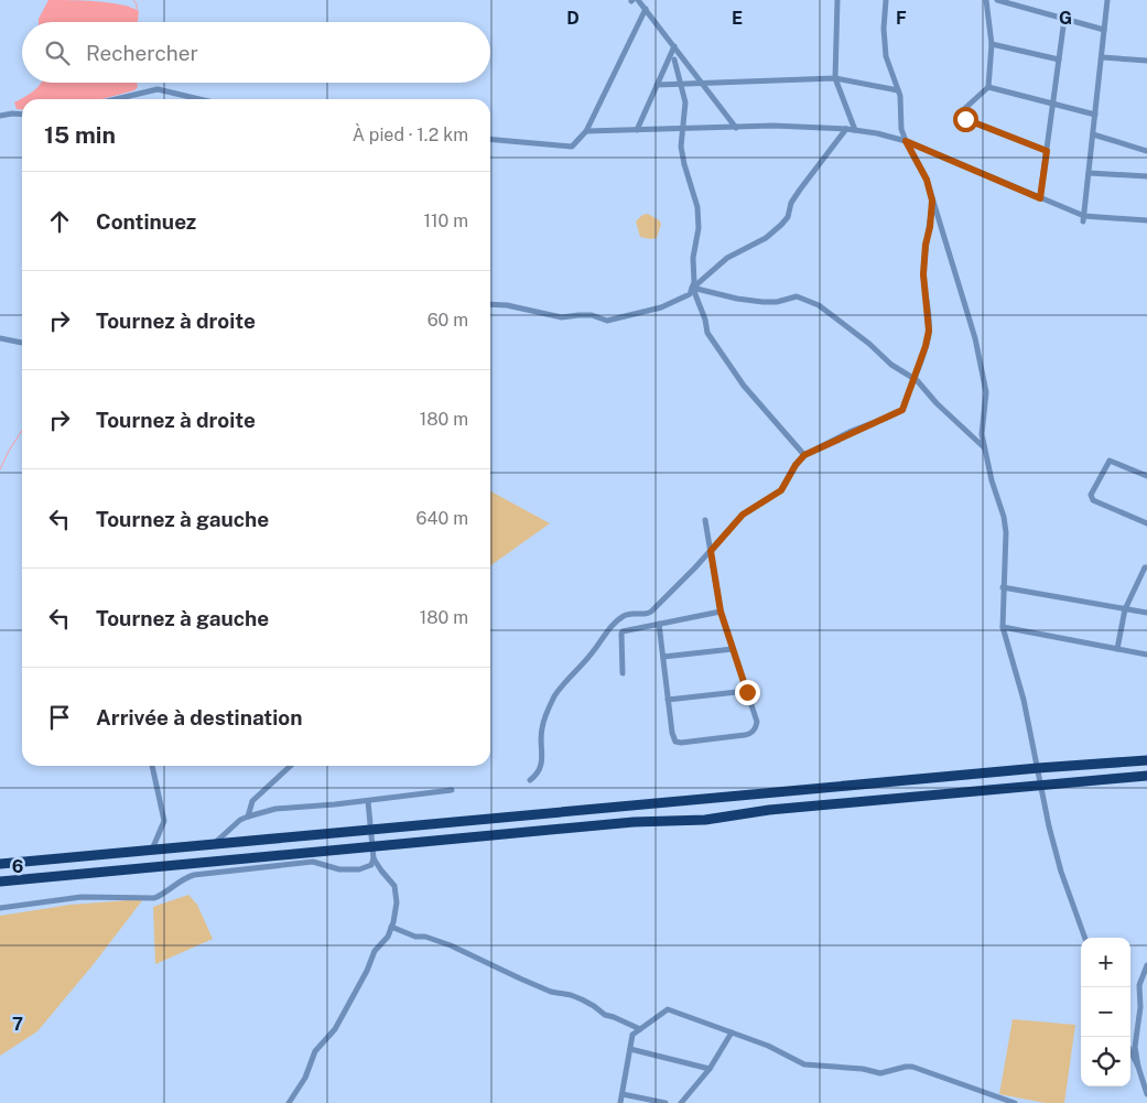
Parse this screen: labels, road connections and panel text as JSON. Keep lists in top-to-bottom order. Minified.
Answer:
{"page":{"search":"Rechercher","heading":["15 min","À pied · 1.2 km"],"list":[["Continuez","110 m"],["Tournez à droite","60 m"],["Tournez à droite","180 m"],["Tournez à gauche","640 m"],["Tournez à gauche","180 m"],"Arrivée à destination"],"map_buttons":["+","−"]},"grid":{"columns":["D","E","F","G"],"rows":["6","7"]}}
